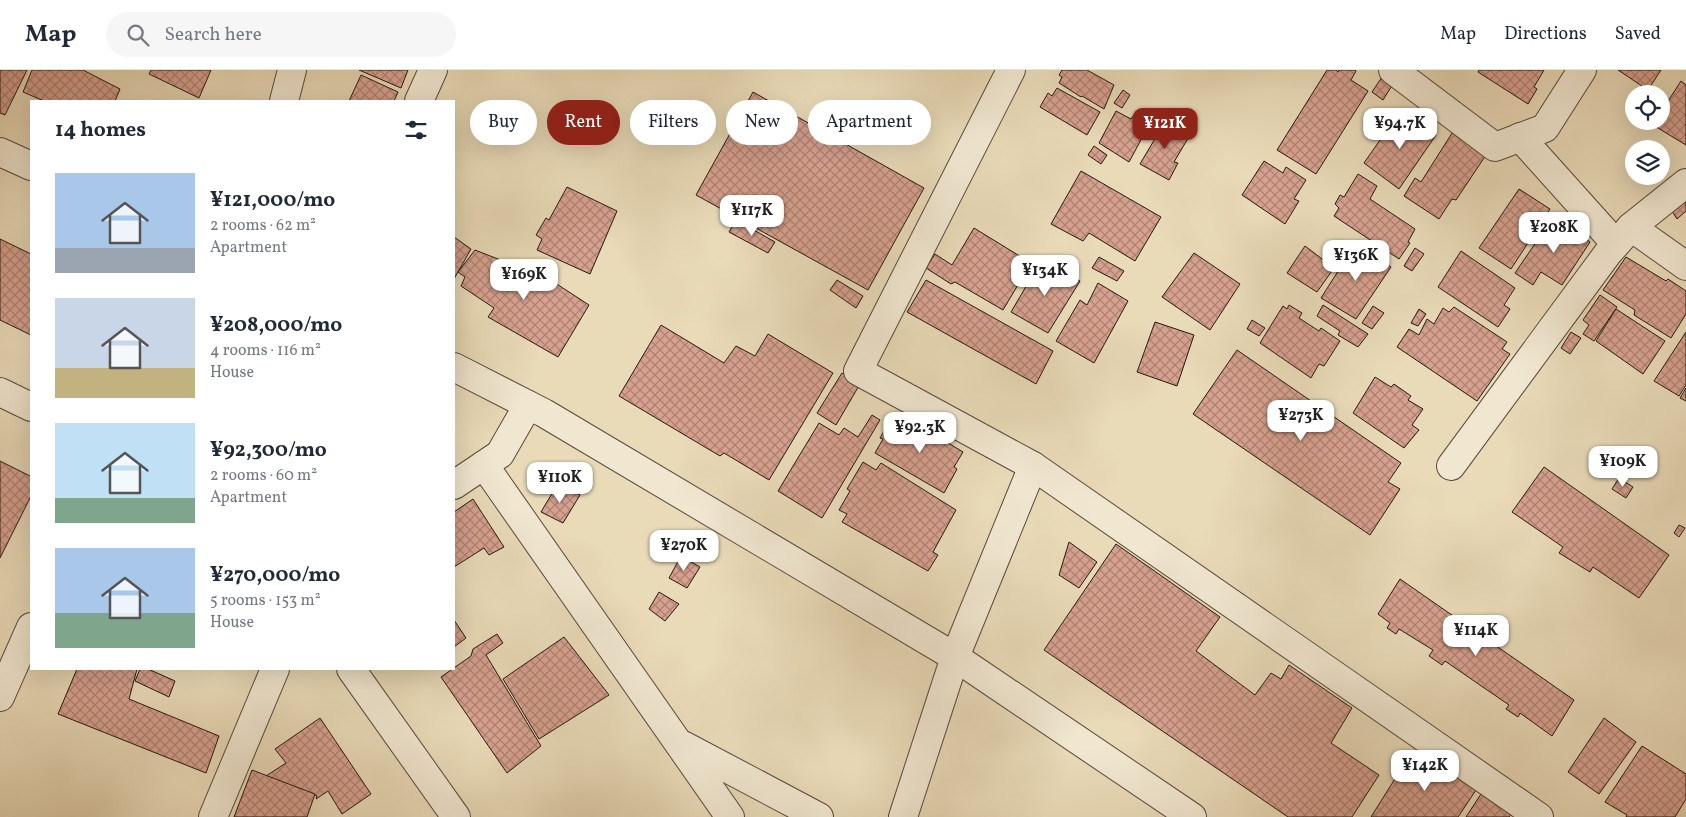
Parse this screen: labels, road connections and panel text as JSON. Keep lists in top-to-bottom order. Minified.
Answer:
{"page":{"header":"Map","search":"Search here","nav":["Map","Directions","Saved"],"chip":["Buy","Rent","Filters","New","Apartment"],"heading":"14 homes","price":["¥121K","¥94.7K","¥117K","¥208K","¥136K","¥134K","¥169K","¥273K","¥92.3K","¥109K","¥110K","¥270K","¥114K","¥142K"],"list":[{"name":"¥121,000/mo","note":"2 rooms · 62 m² · Apartment"},{"name":"¥208,000/mo","note":"4 rooms · 116 m² · House"},{"name":"¥92,300/mo","note":"2 rooms · 60 m² · Apartment"},{"name":"¥270,000/mo","note":"5 rooms · 153 m² · House"}]}}
